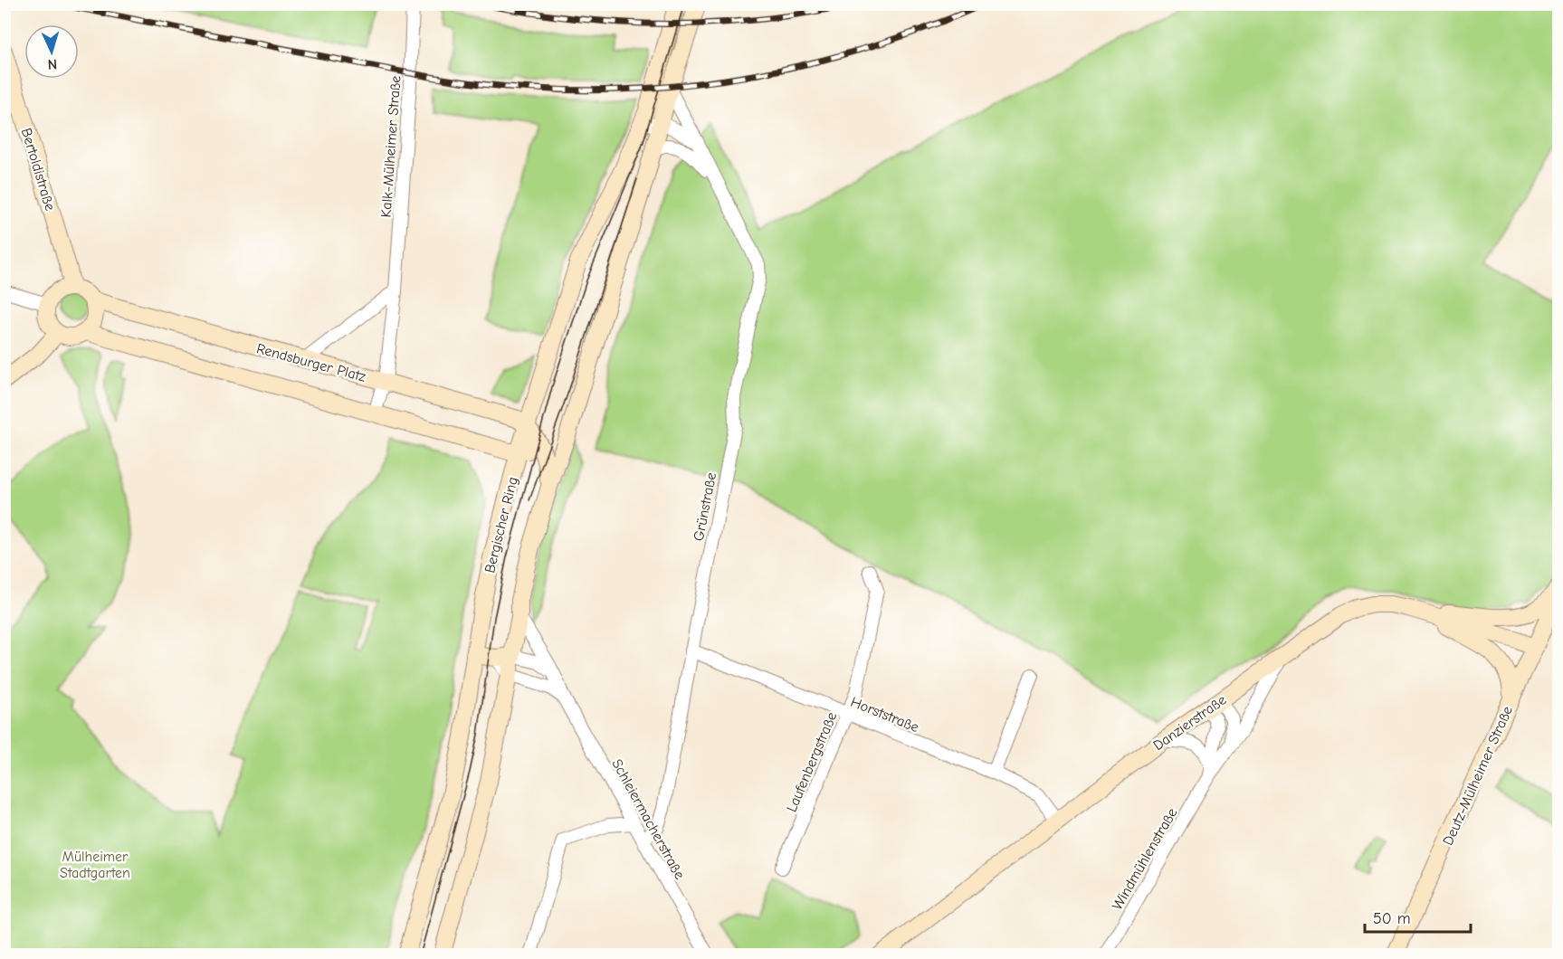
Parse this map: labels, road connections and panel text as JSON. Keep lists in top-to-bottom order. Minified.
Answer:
{"streets":{"street":["Kalk-Mülheimer Straße","Bertoldistraße","Rendsburger Platz","Grünstraße","Bergischer Ring","Horststraße","Danzierstraße","Laufenbergstraße","Deutz-Mülheimer Straße","Schleiermacherstraße","Windmühlenstraße"]},"crossings":[["Kalk-Mülheimer Straße","Rendsburger Platz"],["Bertoldistraße","Rendsburger Platz"],["Rendsburger Platz","Bergischer Ring"],["Grünstraße","Bergischer Ring"],["Grünstraße","Horststraße"],["Grünstraße","Schleiermacherstraße"],["Horststraße","Danzierstraße"],["Horststraße","Laufenbergstraße"],["Danzierstraße","Deutz-Mülheimer Straße"],["Danzierstraße","Windmühlenstraße"]],"parks":["Mülheimer Stadtgarten"],"scale_bar":"50 m","north":"bottom"}
